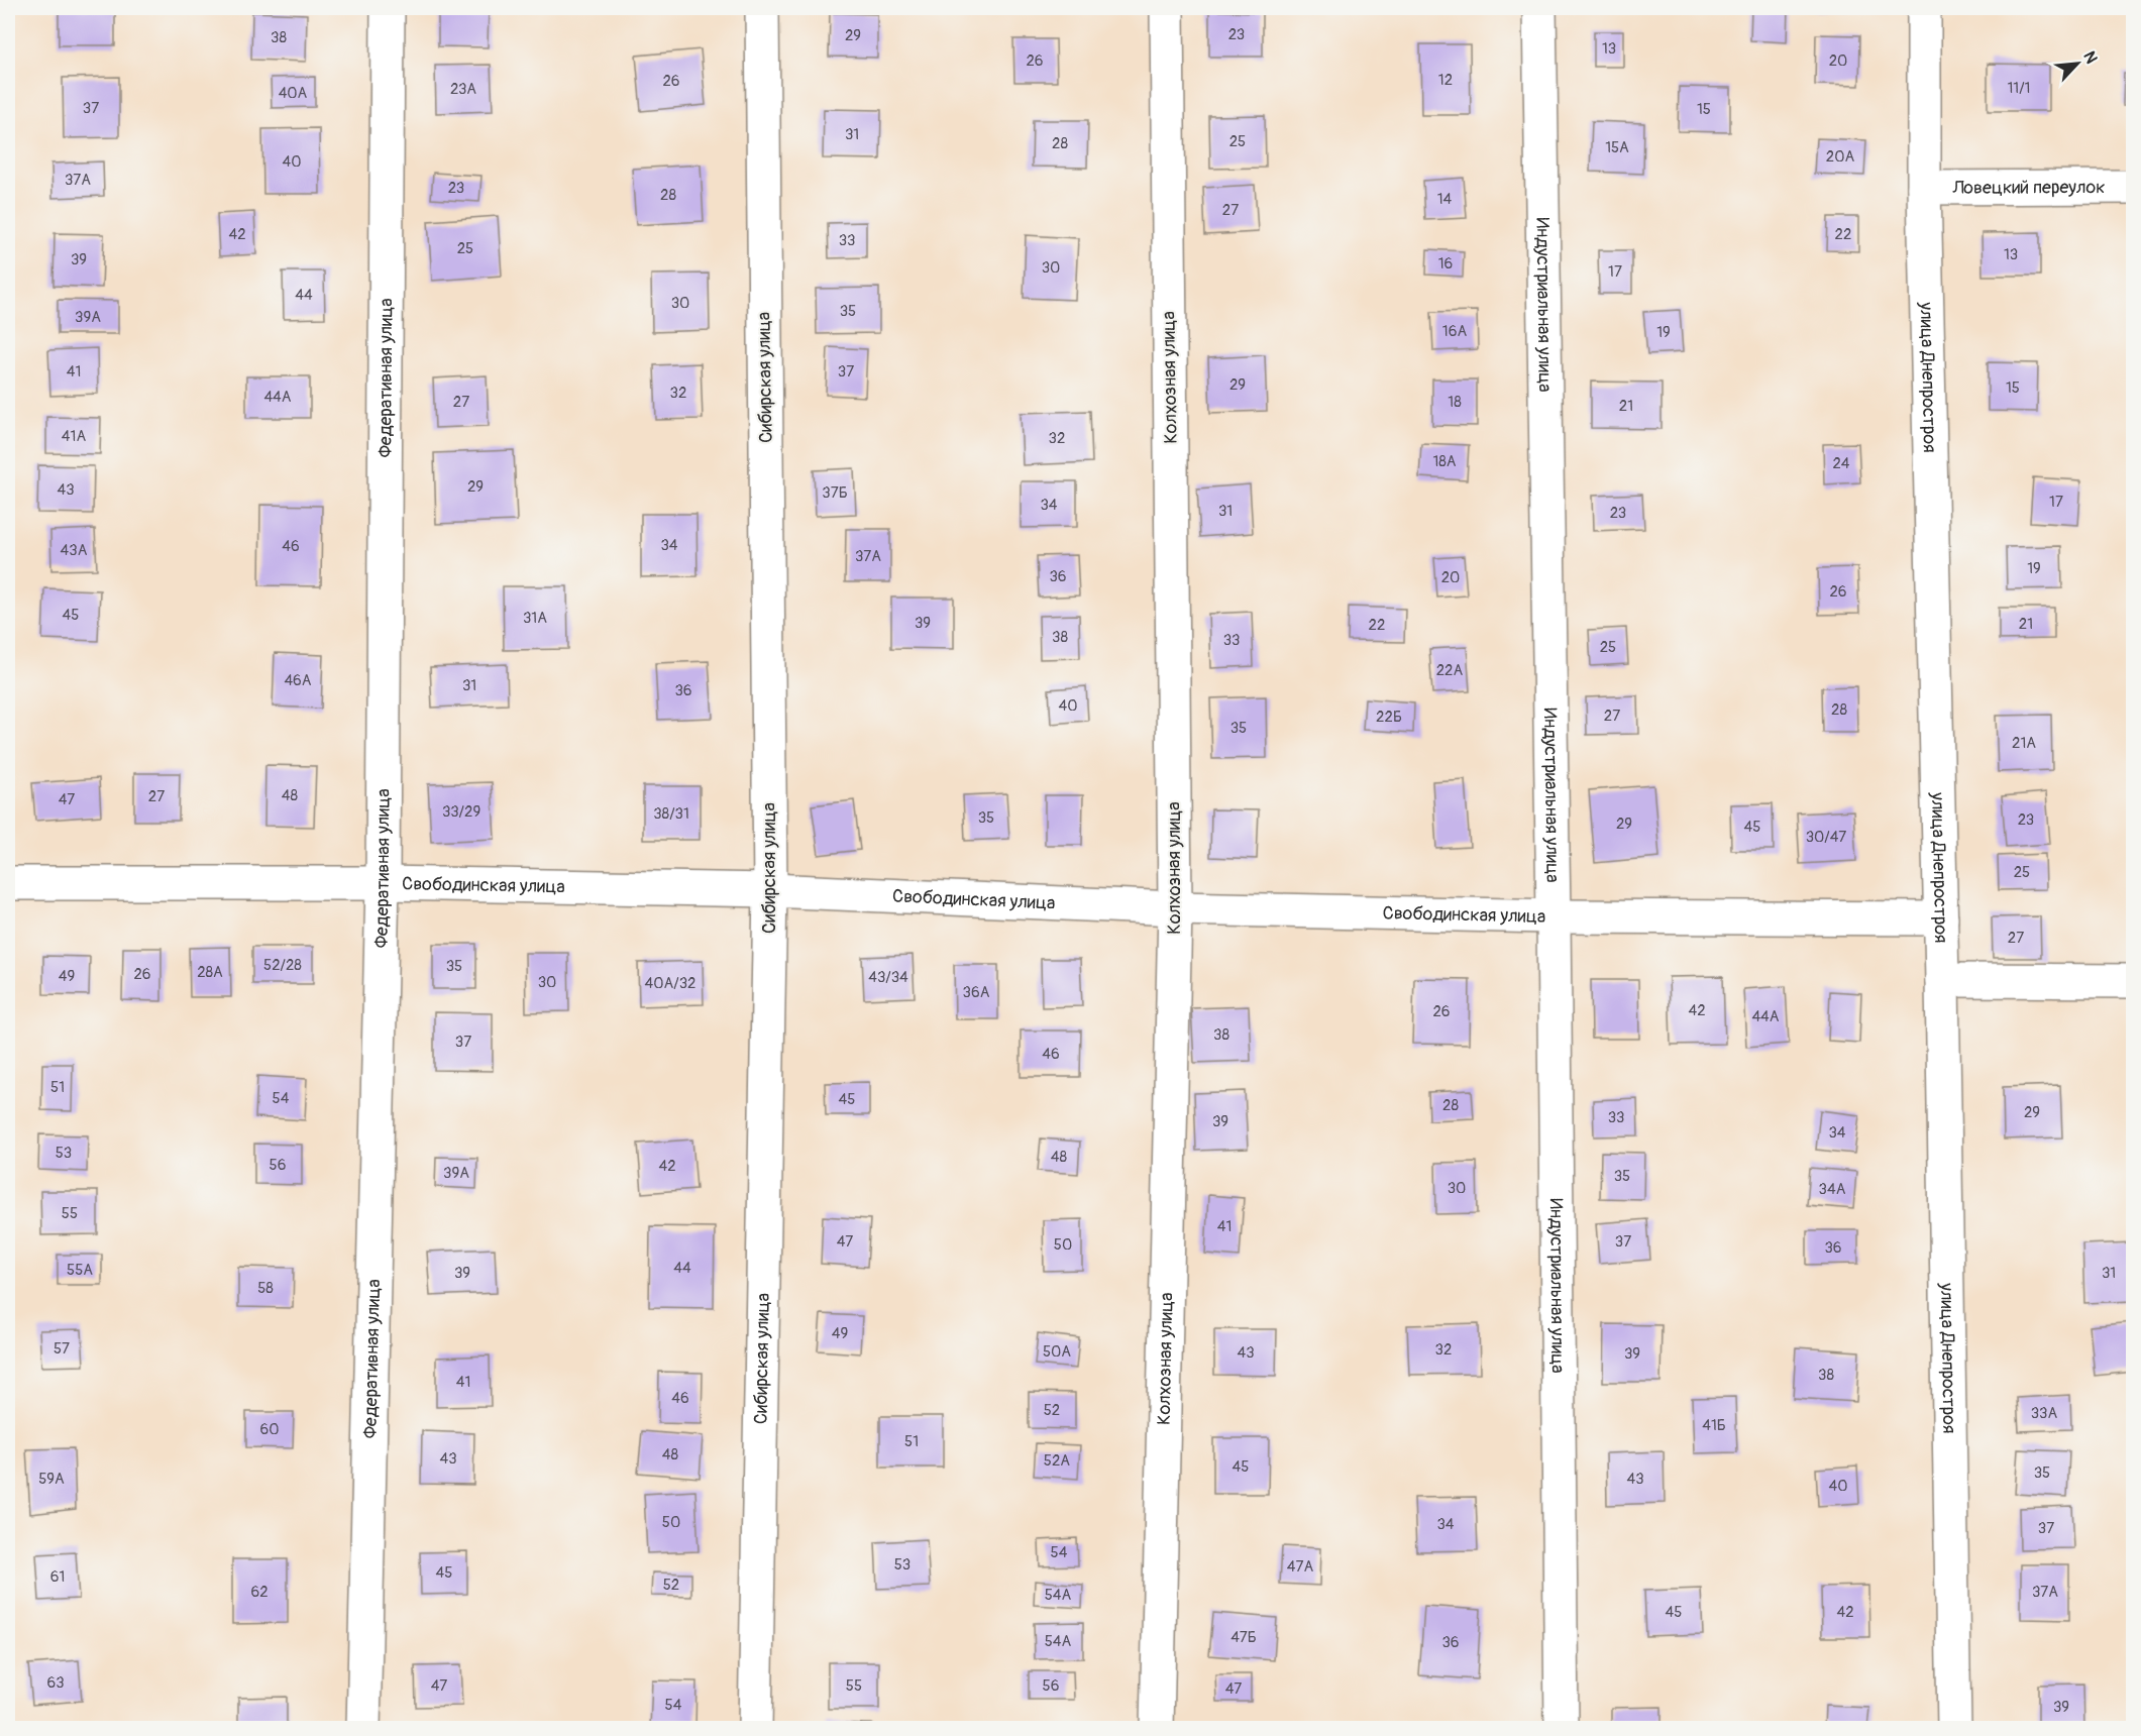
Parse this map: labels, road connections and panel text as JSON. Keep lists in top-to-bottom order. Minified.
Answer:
{"streets":{"street":["Ловецкий переулок","Индустриальная улица","Федеративная улица","Сибирская улица","Колхозная улица","улица Днепростроя","Свободинская улица"]},"crossings":[["Ловецкий переулок","улица Днепростроя"],["Индустриальная улица","Свободинская улица"],["Федеративная улица","Свободинская улица"],["Сибирская улица","Свободинская улица"],["Колхозная улица","Свободинская улица"],["улица Днепростроя","Свободинская улица"]],"house_numbers":["23","29","38","13","26","20","12","26","11/1","23А","40А","37","15","31","25","28","15А","20А","40","37А","23","28","14","27","42","22","33","25","13","39","16","30","17","44","30","35","39А","16А","19","41","37","29","15","32","44А","27","18","21","41А","32","18А","24","29","43","37Б","17","34","31","23","34","46","43А","37А","19","36","20","26","45","31А","39","21","22","38","33","25","22А","46А","31","36","40","28","27","22Б","35","21А","48","27","47","33/29","38/31","35","23","29","45","30/47","25","27","52/28","35","28А","26","49","43/34","30","40А/32","36А","42","26","44А","38","37","46","51","54","45","28","29","33","39","34","53","48","56","42","39А","35","30","34А","55","41","47","37","50","36","44","55А","39","31","58","49","57","32","50А","43","39","38","41","46","52","33А","41Б","60","51","48","43","52А","45","35","59А","43","40","50","34","37","54","53","47А","45","61","52","62","37А","54А","45","42","47Б","54А","36","63","47","55","56","47","54","39"],"north":"top right"}
